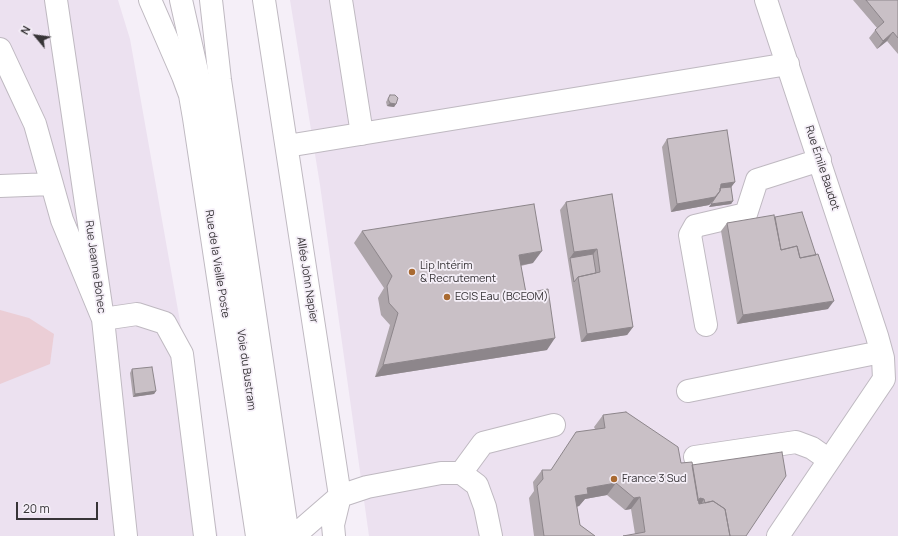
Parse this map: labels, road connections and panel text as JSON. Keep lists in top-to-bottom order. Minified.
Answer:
{"streets":{"main road":["Rue Émile Baudot","Rue de la Vieille Poste","Rue Jeanne Bohec","Allée John Napier","Voie du Bustram"]},"crossings":[["Rue de la Vieille Poste","Voie du Bustram"]],"places":["Lip Intérim & Recrutement","EGIS Eau (BCEOM)","France 3 Sud"],"scale_bar":"20 m","north":"top left"}
